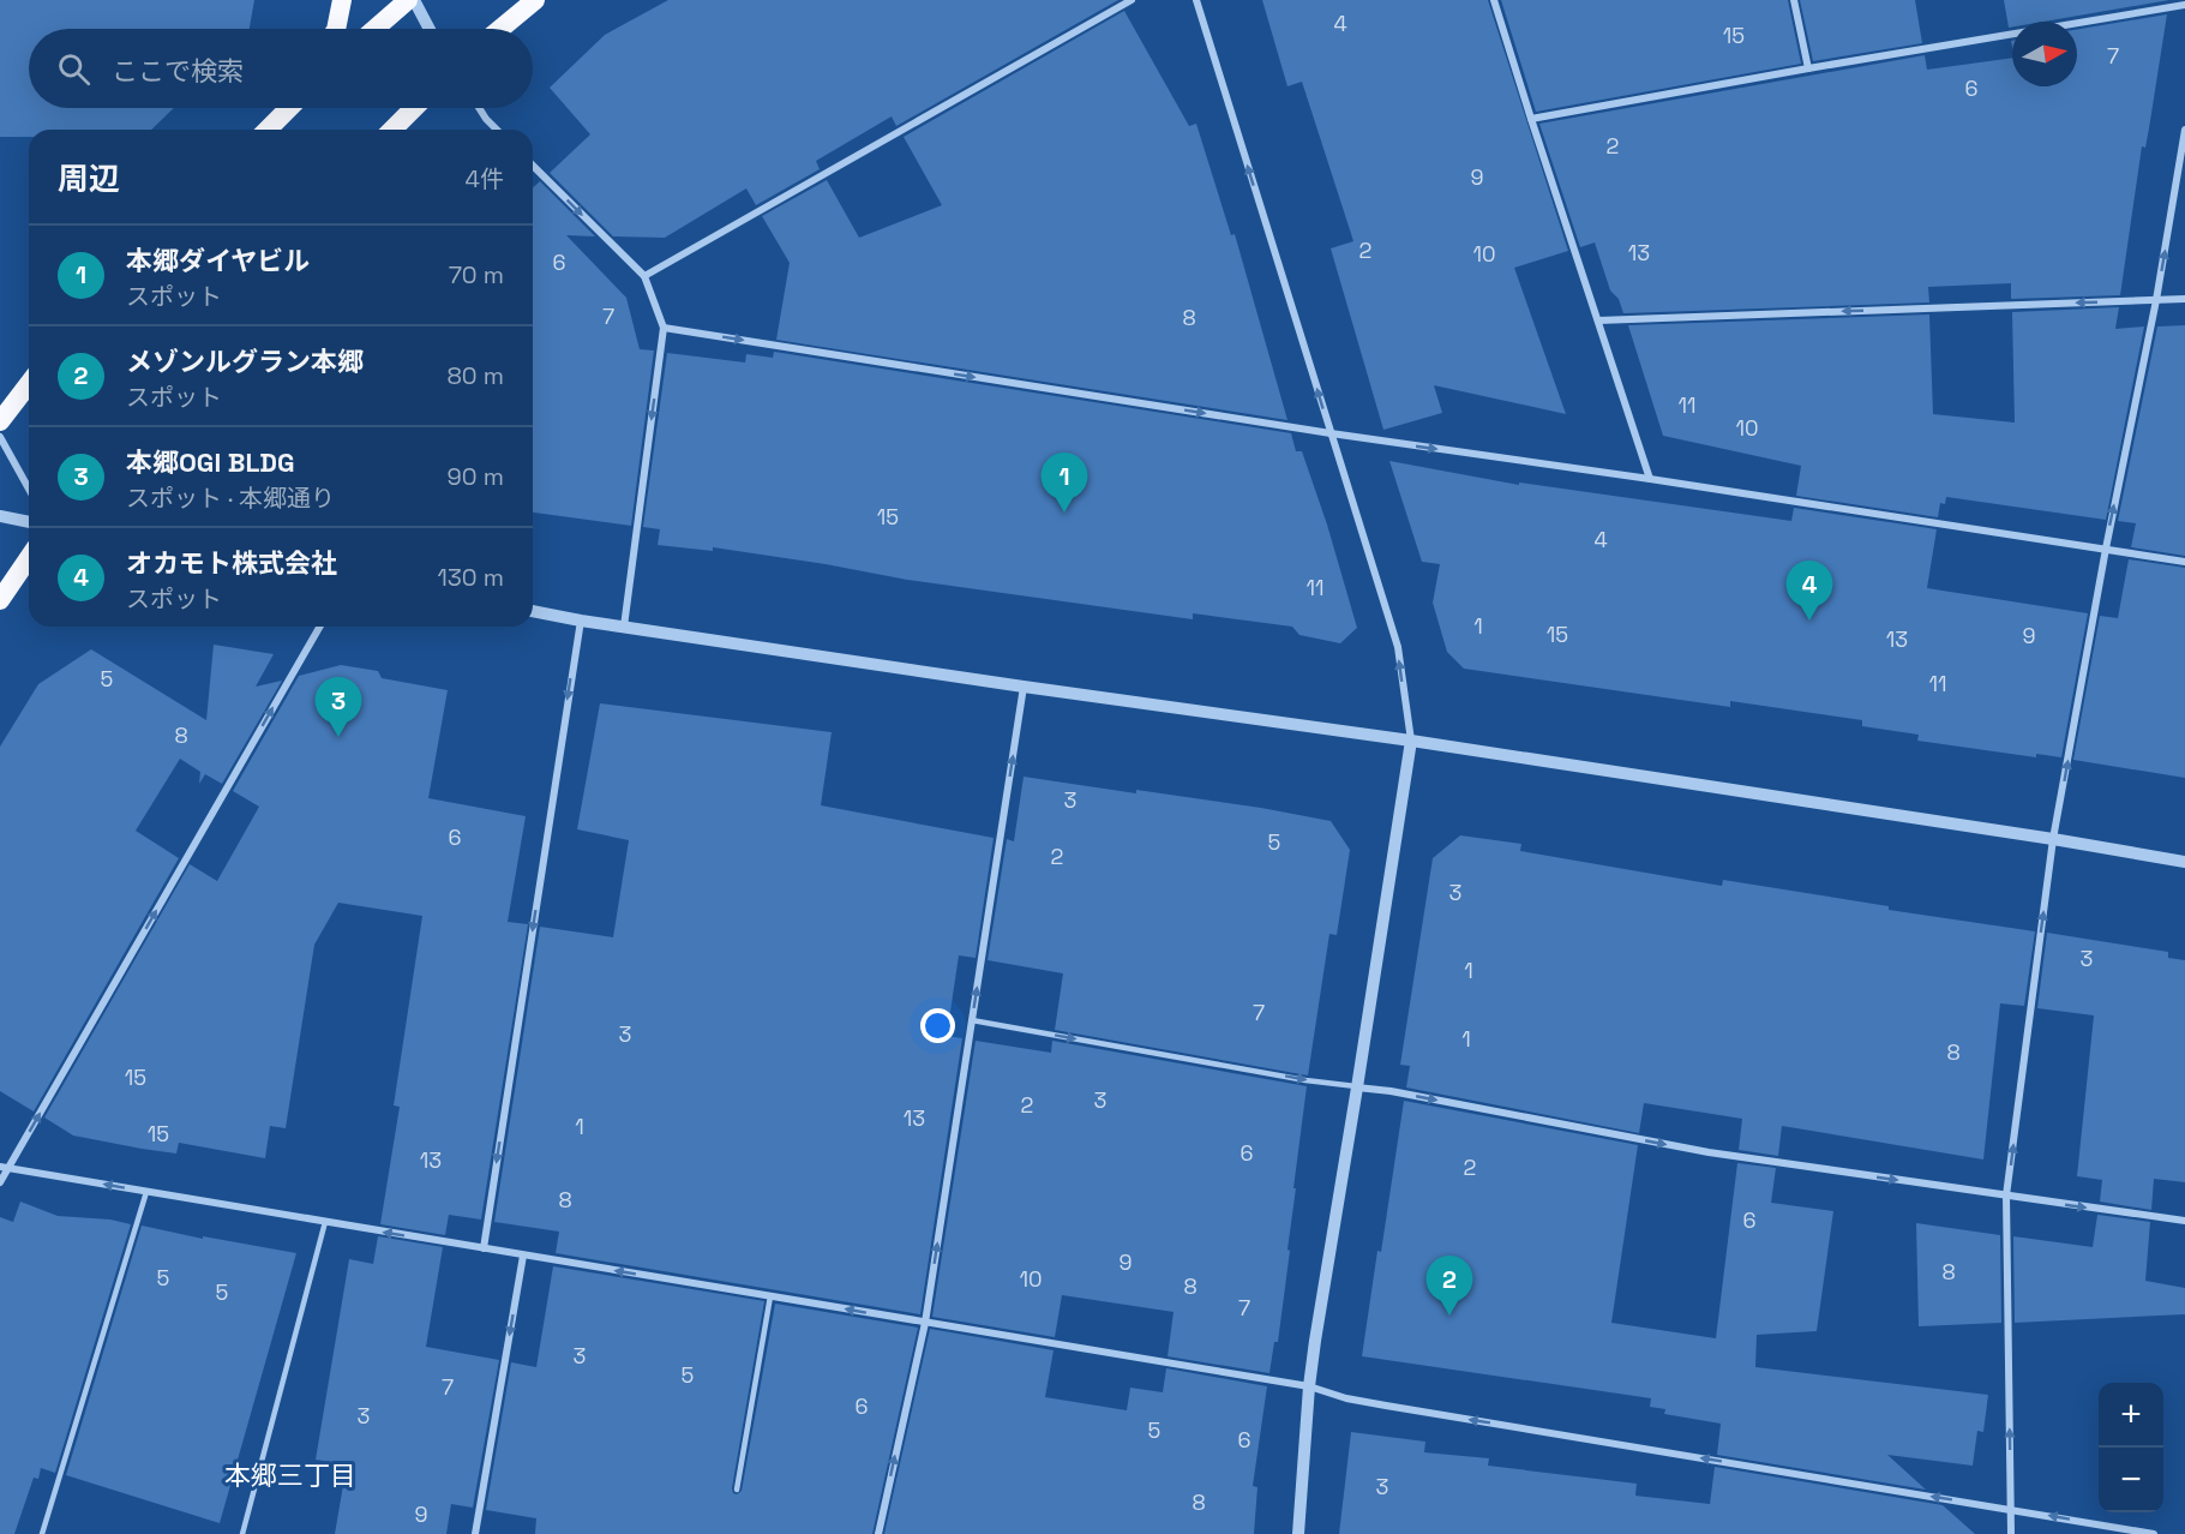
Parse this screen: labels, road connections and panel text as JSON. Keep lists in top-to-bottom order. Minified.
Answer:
{"districts":["本郷三丁目"],"house_numbers":["4","15","7","6","2","9","2","13","10","6","7","8","11","10","15","4","11","1","15","9","13","5","11","8","3","6","5","2","3","3","1","7","3","1","8","15","3","2","13","1","15","6","13","2","8","6","9","8","5","10","8","5","7","3","5","7","6","3","5","6","3","8","9"],"north":"right","page":{"search":"ここで検索","heading":["周辺","4件"],"list":[{"mark":"1","name":"本郷ダイヤビル","note":"スポット","value":"70 m"},{"mark":"2","name":"メゾンルグラン本郷","note":"スポット","value":"80 m"},{"mark":"3","name":"本郷OGI BLDG","note":"スポット · 本郷通り","value":"90 m"},{"mark":"4","name":"オカモト株式会社","note":"スポット","value":"130 m"}],"pins":["1","4","3","2"],"map_buttons":["+","−"]}}
